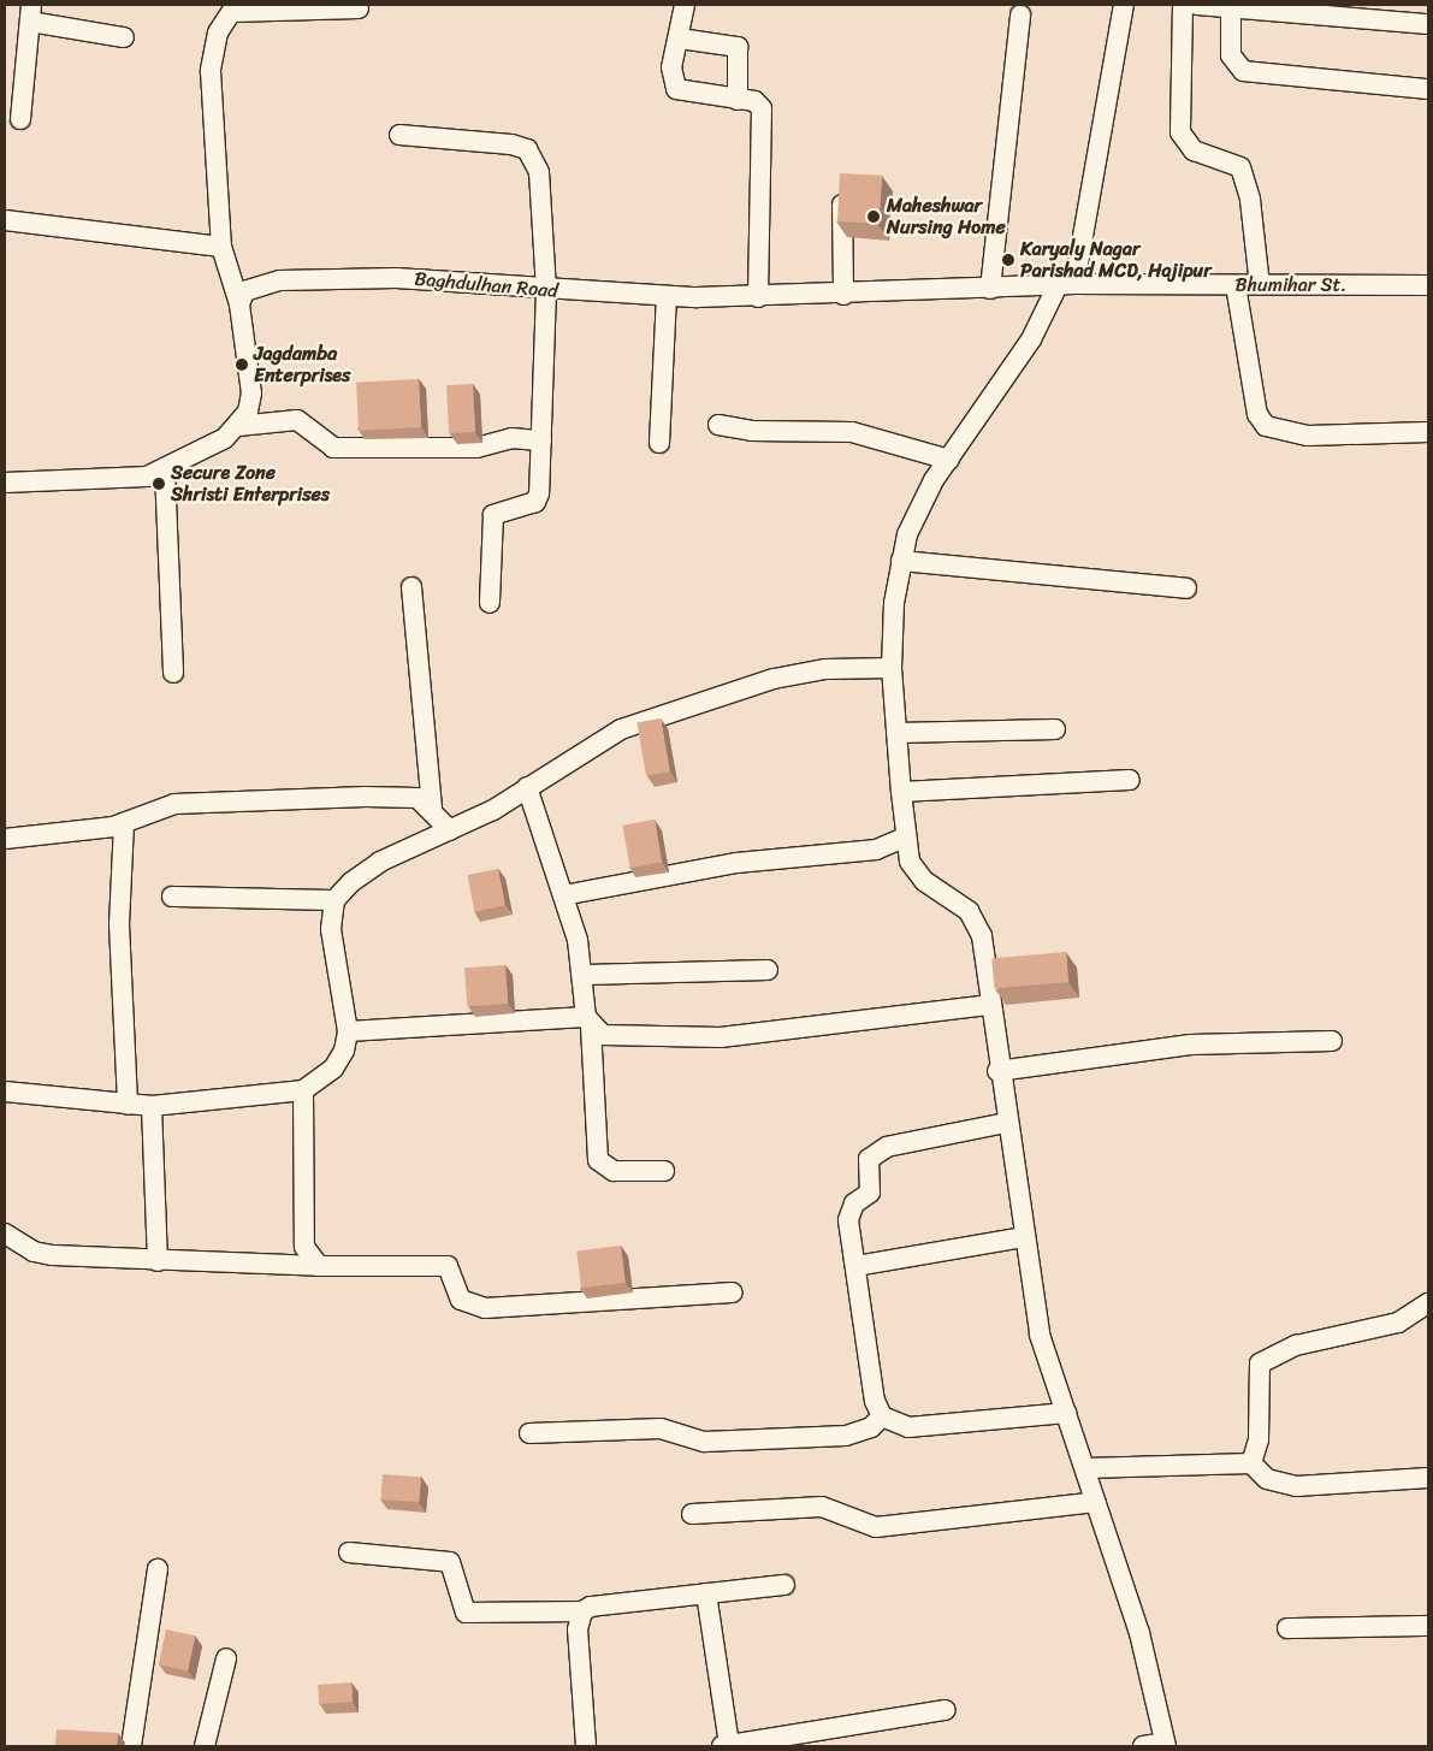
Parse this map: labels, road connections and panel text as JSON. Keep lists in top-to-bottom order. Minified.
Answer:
{"streets":{"street":["Baghdulhan Road","Bhumihar St."]},"crossings":[["Baghdulhan Road","Bhumihar St."]],"places":["Maheshwar Nursing Home","Karyaly Nagar Parishad MCD, Hajipur","Jagdamba Enterprises","Secure Zone Shristi Enterprises"]}
